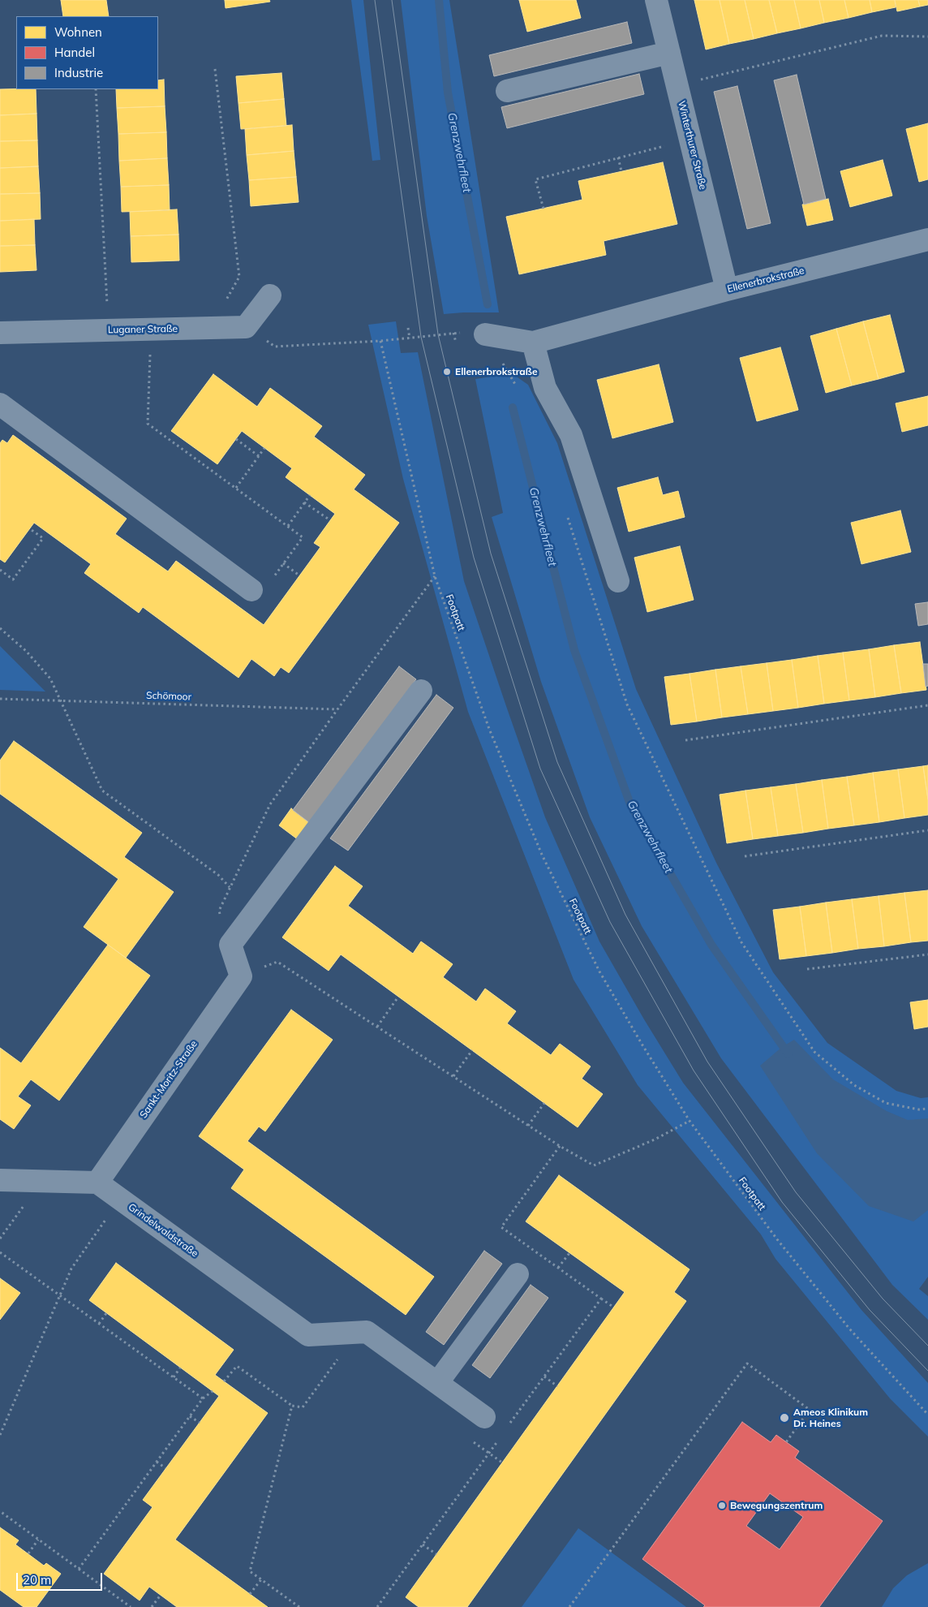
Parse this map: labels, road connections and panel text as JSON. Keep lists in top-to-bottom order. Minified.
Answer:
{"streets":{"street":["Winterthurer Straße","Ellenerbrokstraße","Luganer Straße","Sankt-Moritz-Straße","Grindelwaldstraße"],"path":["Footpatt","Schömoor"]},"crossings":[["Winterthurer Straße","Ellenerbrokstraße"],["Sankt-Moritz-Straße","Grindelwaldstraße"]],"water":["Grenzwehrfleet"],"places":["Ellenerbrokstraße","Ameos Klinikum Dr. Heines","Bewegungszentrum"],"legend":["Wohnen","Handel","Industrie"],"scale_bar":"20 m"}
